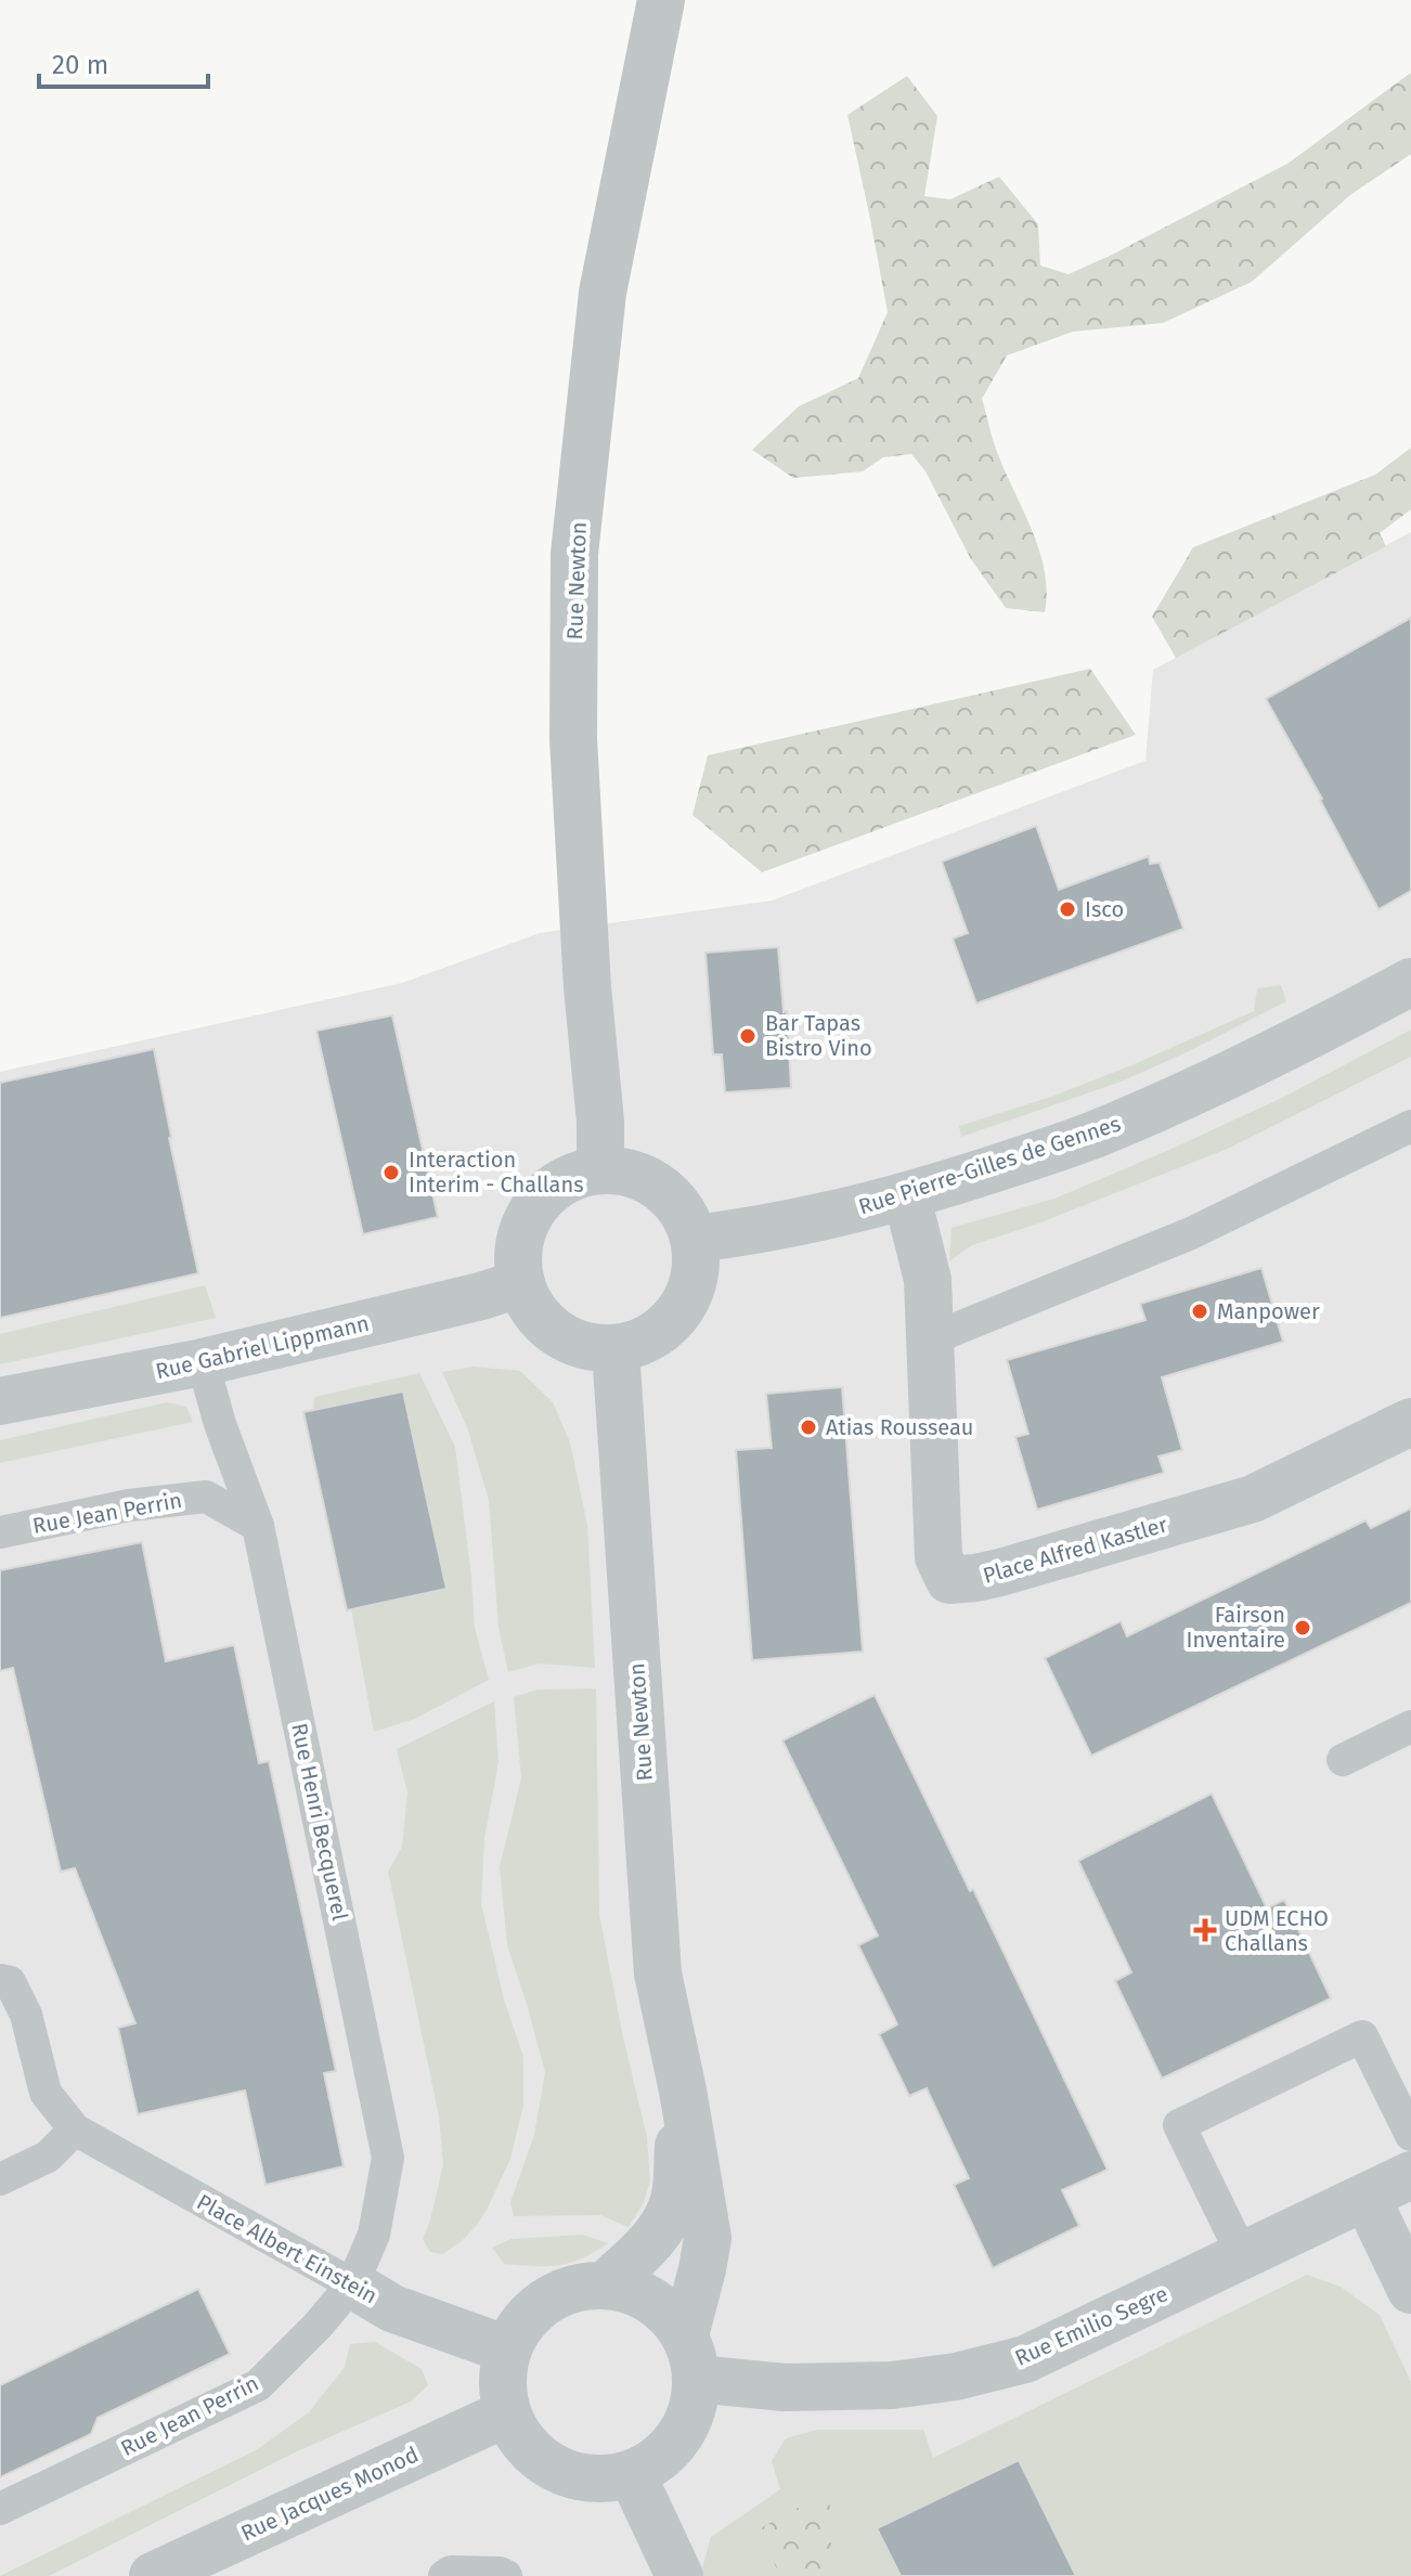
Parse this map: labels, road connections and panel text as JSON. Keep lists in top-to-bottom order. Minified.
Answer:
{"streets":{"street":["Rue Newton","Rue Pierre-Gilles de Gennes","Rue Gabriel Lippmann","Place Alfred Kastler","Place Albert Einstein","Rue Emilio Segre","Rue Jacques Monod"],"lane":["Rue Jean Perrin","Rue Henri Becquerel"]},"crossings":[["Rue Newton","Rue Pierre-Gilles de Gennes"],["Rue Newton","Rue Gabriel Lippmann"],["Rue Newton","Place Albert Einstein"],["Rue Newton","Rue Emilio Segre"],["Rue Newton","Rue Jacques Monod"],["Rue Pierre-Gilles de Gennes","Rue Gabriel Lippmann"],["Rue Pierre-Gilles de Gennes","Place Alfred Kastler"],["Rue Gabriel Lippmann","Rue Henri Becquerel"],["Rue Jean Perrin","Rue Henri Becquerel"],["Rue Jean Perrin","Place Albert Einstein"],["Rue Henri Becquerel","Place Albert Einstein"],["Place Albert Einstein","Rue Emilio Segre"],["Place Albert Einstein","Rue Jacques Monod"],["Rue Emilio Segre","Rue Jacques Monod"]],"places":{"other":["Isco","Bar Tapas Bistro Vino","Interaction Interim - Challans","Manpower","Atias Rousseau","Fairson Inventaire"],"health":["UDM ECHO Challans"]},"scale_bar":"20 m"}
